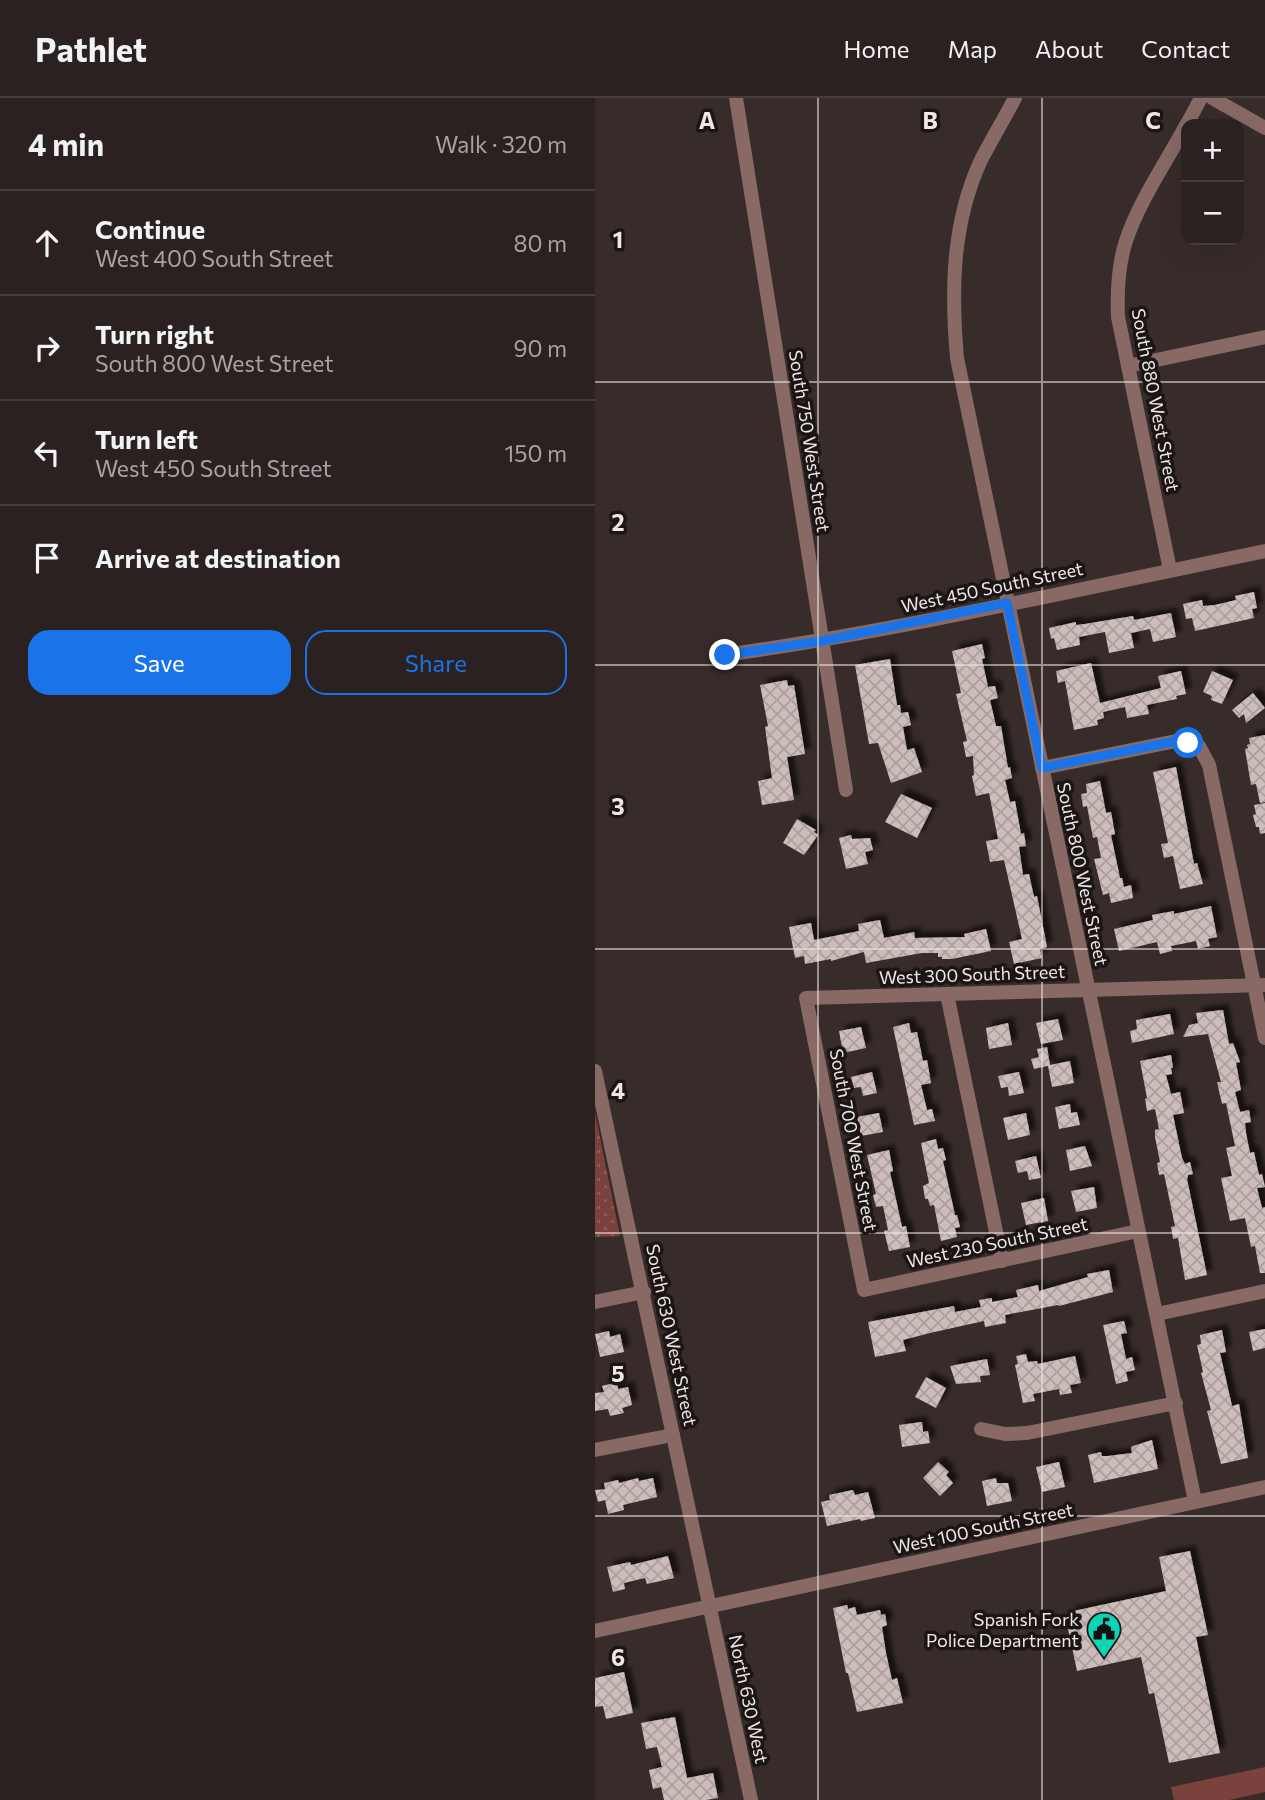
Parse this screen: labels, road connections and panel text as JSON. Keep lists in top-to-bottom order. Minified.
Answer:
{"streets":{"street":["South 880 West Street","South 750 West Street","West 450 South Street","South 800 West Street","West 300 South Street","South 700 West Street","West 230 South Street","South 630 West Street","West 100 South Street","North 630 West"]},"crossings":[["South 880 West Street","West 450 South Street"],["South 750 West Street","West 450 South Street"],["West 450 South Street","South 800 West Street"],["South 800 West Street","West 300 South Street"],["South 800 West Street","West 230 South Street"],["South 800 West Street","West 100 South Street"],["West 300 South Street","South 700 West Street"],["South 700 West Street","West 230 South Street"],["South 630 West Street","West 100 South Street"],["South 630 West Street","North 630 West"],["West 100 South Street","North 630 West"]],"places":{"public building":["Spanish Fork Police Department"]},"page":{"header":"Pathlet","nav":["Home","Map","About","Contact"],"heading":["4 min","Walk · 320 m"],"map_buttons":["+","−"],"list":[["Continue","West 400 South Street","80 m"],["Turn right","South 800 West Street","90 m"],["Turn left","West 450 South Street","150 m"],"Arrive at destination"],"buttons":["Save","Share"]},"grid":{"columns":["A","B","C"],"rows":["1","2","3","4","5","6"]}}
